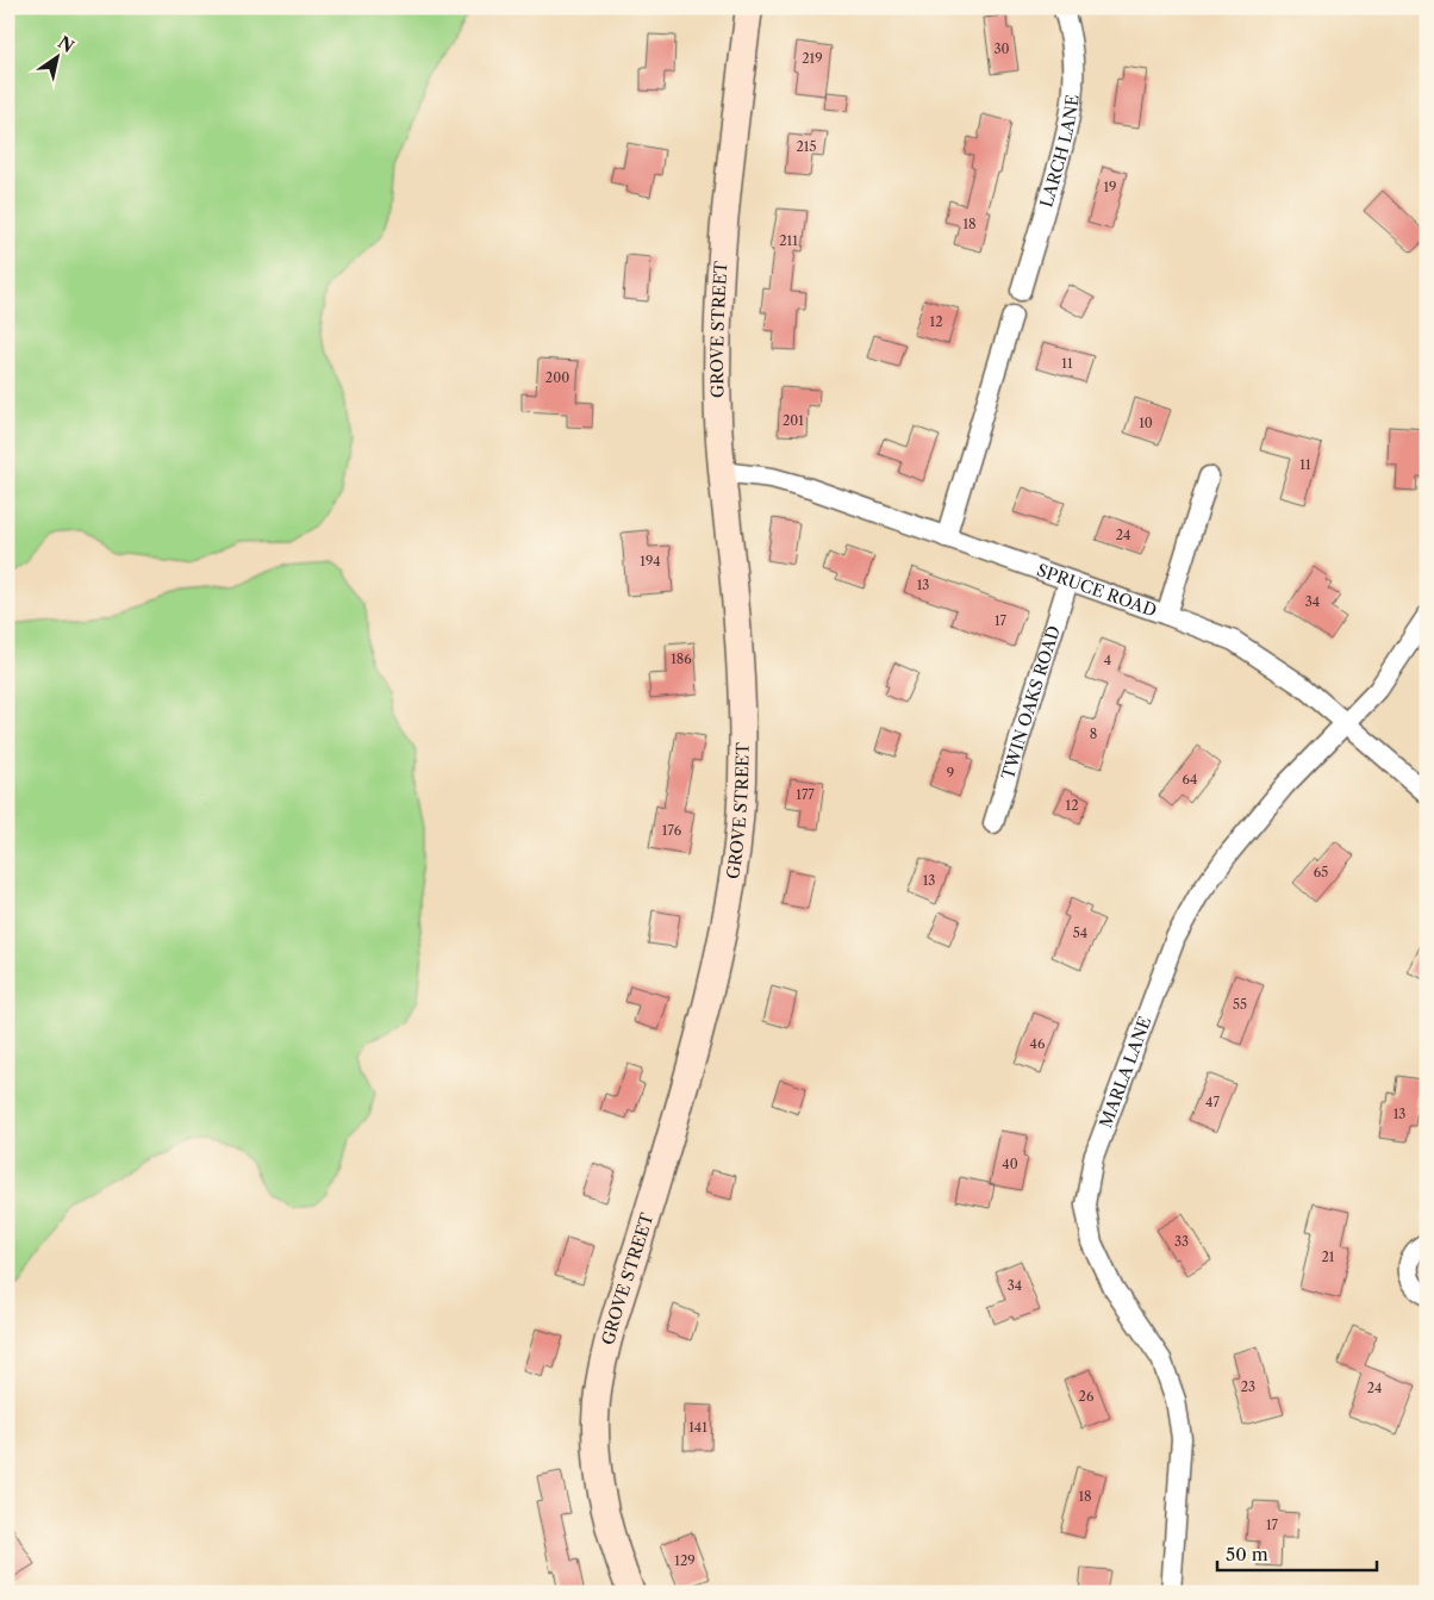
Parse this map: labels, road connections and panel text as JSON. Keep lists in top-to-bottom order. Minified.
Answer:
{"streets":{"main road":["GROVE STREET"],"street":["LARCH LANE","SPRUCE ROAD","TWIN OAKS ROAD","MARLA LANE"]},"crossings":[["GROVE STREET","SPRUCE ROAD"],["SPRUCE ROAD","TWIN OAKS ROAD"],["SPRUCE ROAD","MARLA LANE"]],"house_numbers":["30","219","215","19","18","211","12","11","200","201","10","11","24","194","13","34","17","186","4","8","9","64","177","12","176","65","13","54","55","46","47","13","40","33","21","34","23","24","26","141","18","17","129"],"scale_bar":"50 m","north":"top right"}
